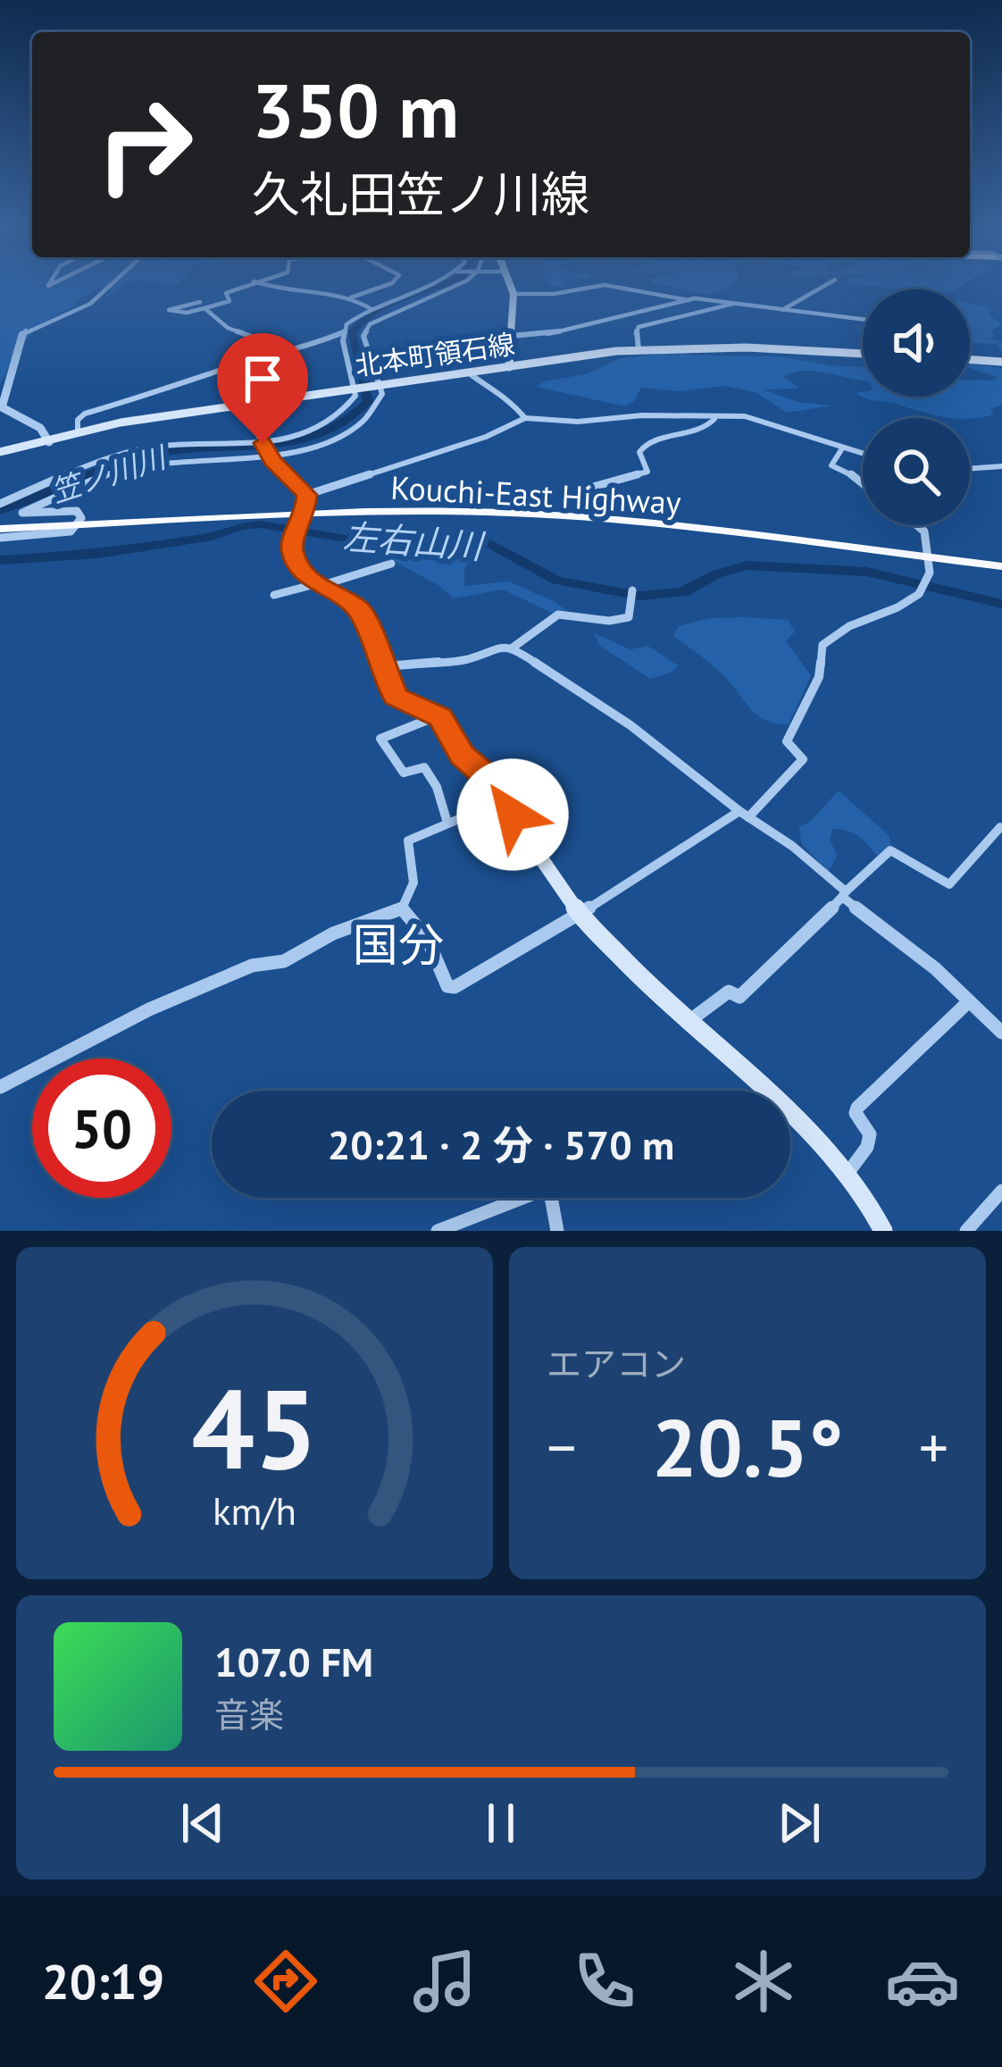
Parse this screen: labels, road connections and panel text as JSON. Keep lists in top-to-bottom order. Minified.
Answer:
{"streets":{"highway":["Kouchi-East Highway"],"main road":["北本町領石線"]},"districts":["国分"],"water":["笠ノ川川","左右山川"],"page":{"turn":["350 m","久礼田笠ノ川線"],"limit":"50","trip":"20:21 · 2 分 · 570 m","tile":"エアコン","heat":["−","20.5°","+"],"song":["107.0 FM","音楽"],"tabs":"20:19","gauge":["45","km/h"]}}
